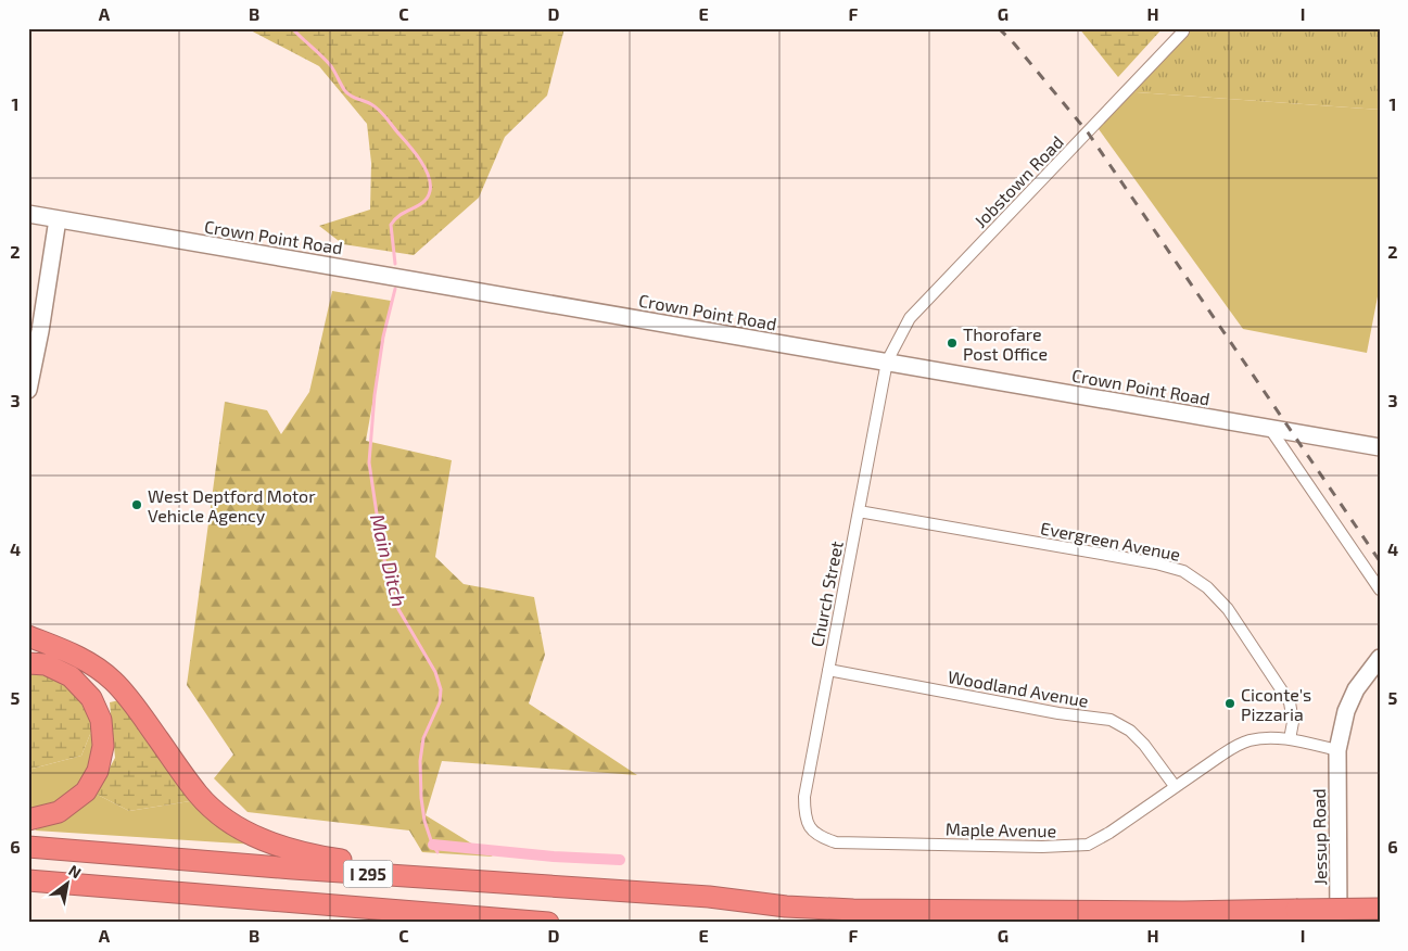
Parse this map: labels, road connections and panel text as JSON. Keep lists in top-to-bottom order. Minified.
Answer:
{"streets":{"highway":["I 295"],"main road":["Crown Point Road","Jessup Road"],"street":["Jobstown Road","Evergreen Avenue","Church Street","Woodland Avenue","Maple Avenue"]},"crossings":[["Jobstown Road","Crown Point Road"],["Jobstown Road","Church Street"],["Crown Point Road","Church Street"],["Evergreen Avenue","Church Street"],["Evergreen Avenue","Maple Avenue"],["Church Street","Woodland Avenue"],["Church Street","Maple Avenue"],["Woodland Avenue","Maple Avenue"],["Maple Avenue","Jessup Road"]],"water":["Main Ditch"],"places":["Thorofare Post Office","West Deptford Motor Vehicle Agency","Ciconte's Pizzaria"],"north":"top right","grid":{"columns":["A","B","C","D","E","F","G","H","I"],"rows":["1","2","3","4","5","6"]}}
